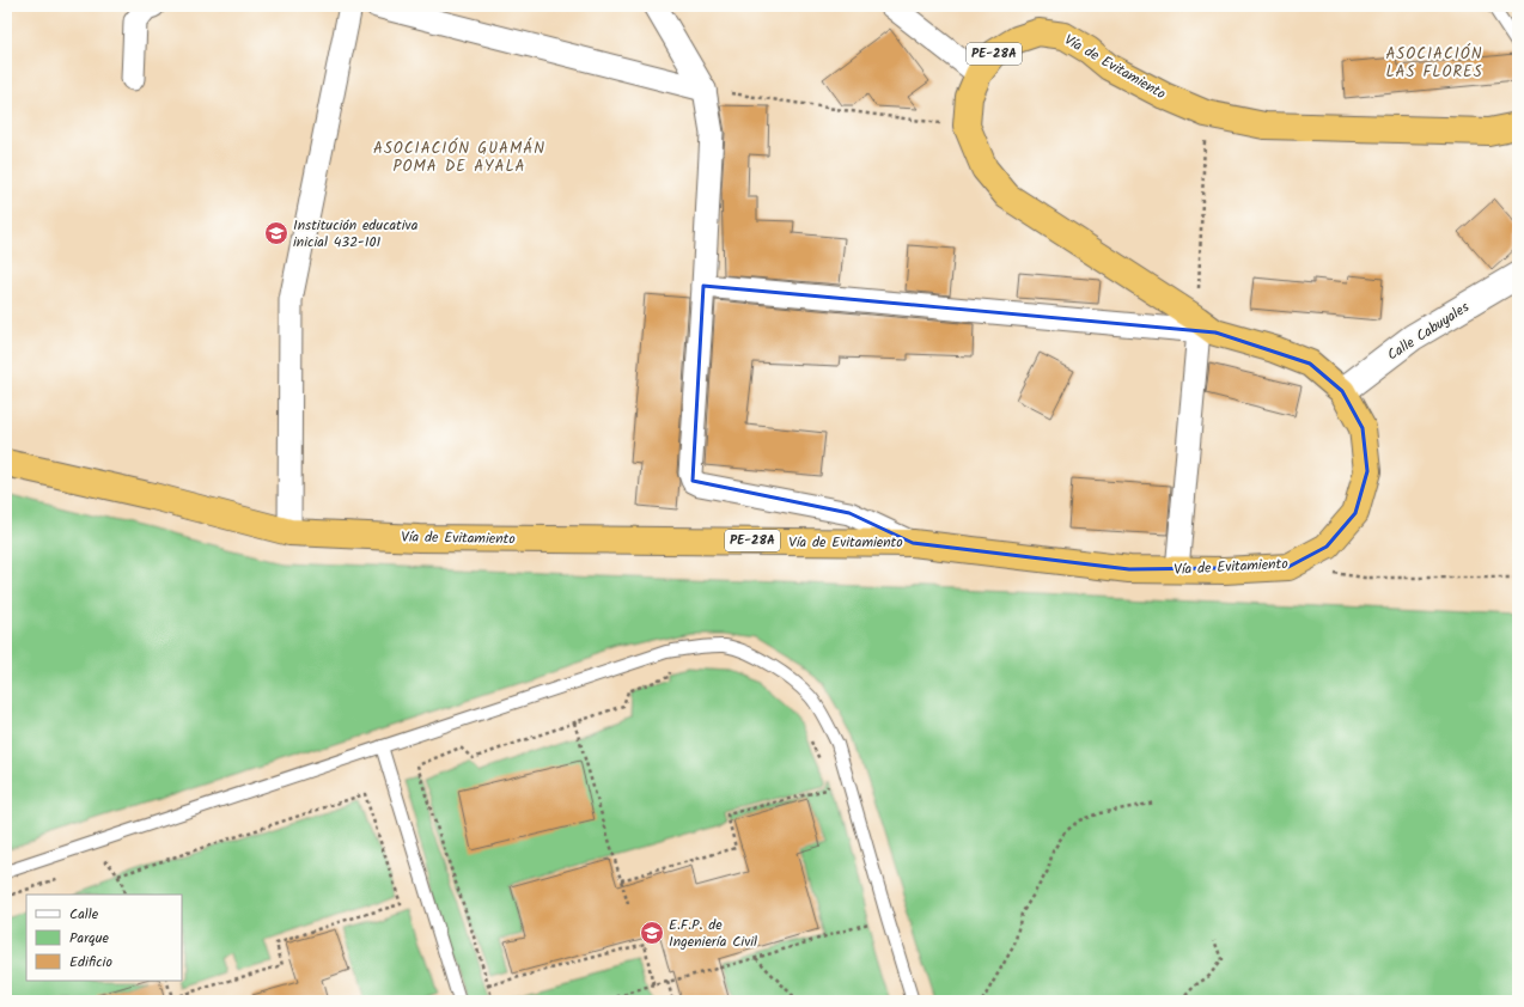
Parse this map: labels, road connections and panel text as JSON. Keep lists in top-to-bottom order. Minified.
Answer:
{"streets":{"highway":["PE-28A","Vía de Evitamiento"],"street":["Calle Cabuyales"]},"crossings":[["Vía de Evitamiento","Calle Cabuyales"]],"districts":["ASOCIACIÓN LAS FLORES","ASOCIACIÓN GUAMÁN POMA DE AYALA"],"places":{"school or university":["Institución educativa inicial 432-101","E.F.P. de Ingeniería Civil"]},"legend":["Calle","Parque","Edificio"]}
